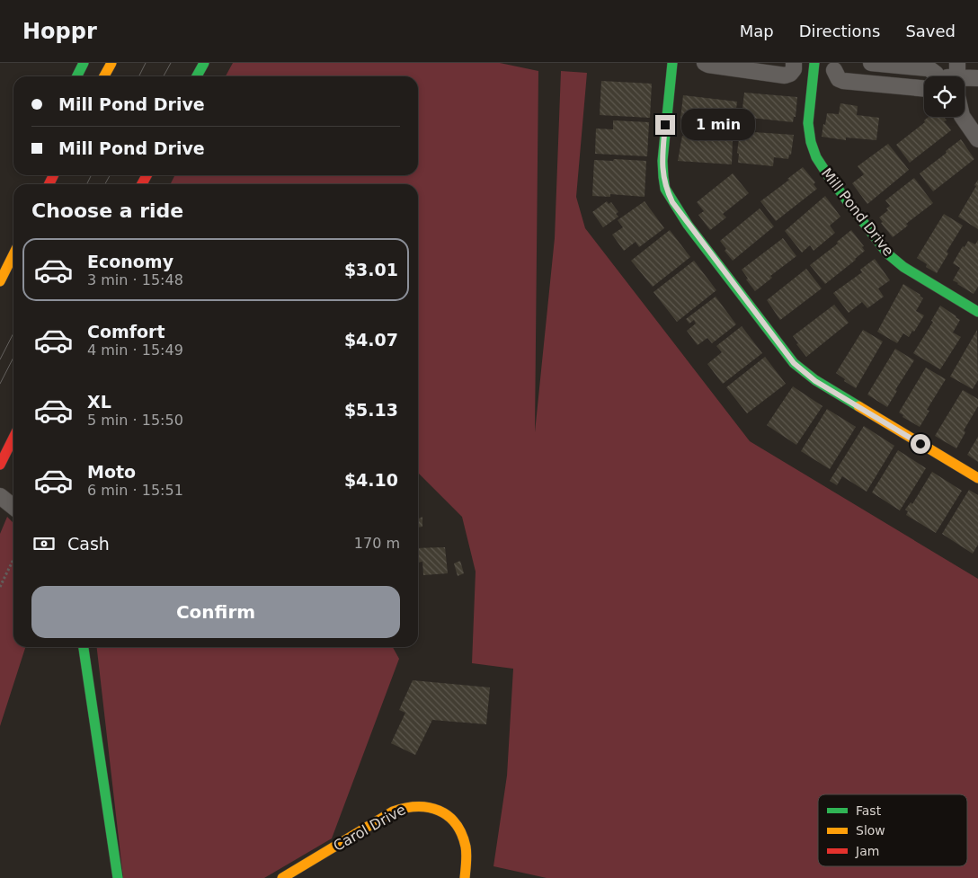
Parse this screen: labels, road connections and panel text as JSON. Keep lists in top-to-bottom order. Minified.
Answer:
{"streets":{"main road":["Mill Pond Drive","Carol Drive"]},"legend":["Fast","Slow","Jam"],"page":{"header":"Hoppr","nav":["Map","Directions","Saved"],"banner":["Mill Pond Drive","Mill Pond Drive"],"bubble":"1 min","heading":"Choose a ride","list":[{"name":"Economy","note":"3 min · 15:48","value":"$3.01"},{"name":"Comfort","note":"4 min · 15:49","value":"$4.07"},{"name":"XL","note":"5 min · 15:50","value":"$5.13"},{"name":"Moto","note":"6 min · 15:51","value":"$4.10"}],"pay":["Cash","170 m"],"buttons":"Confirm"}}
